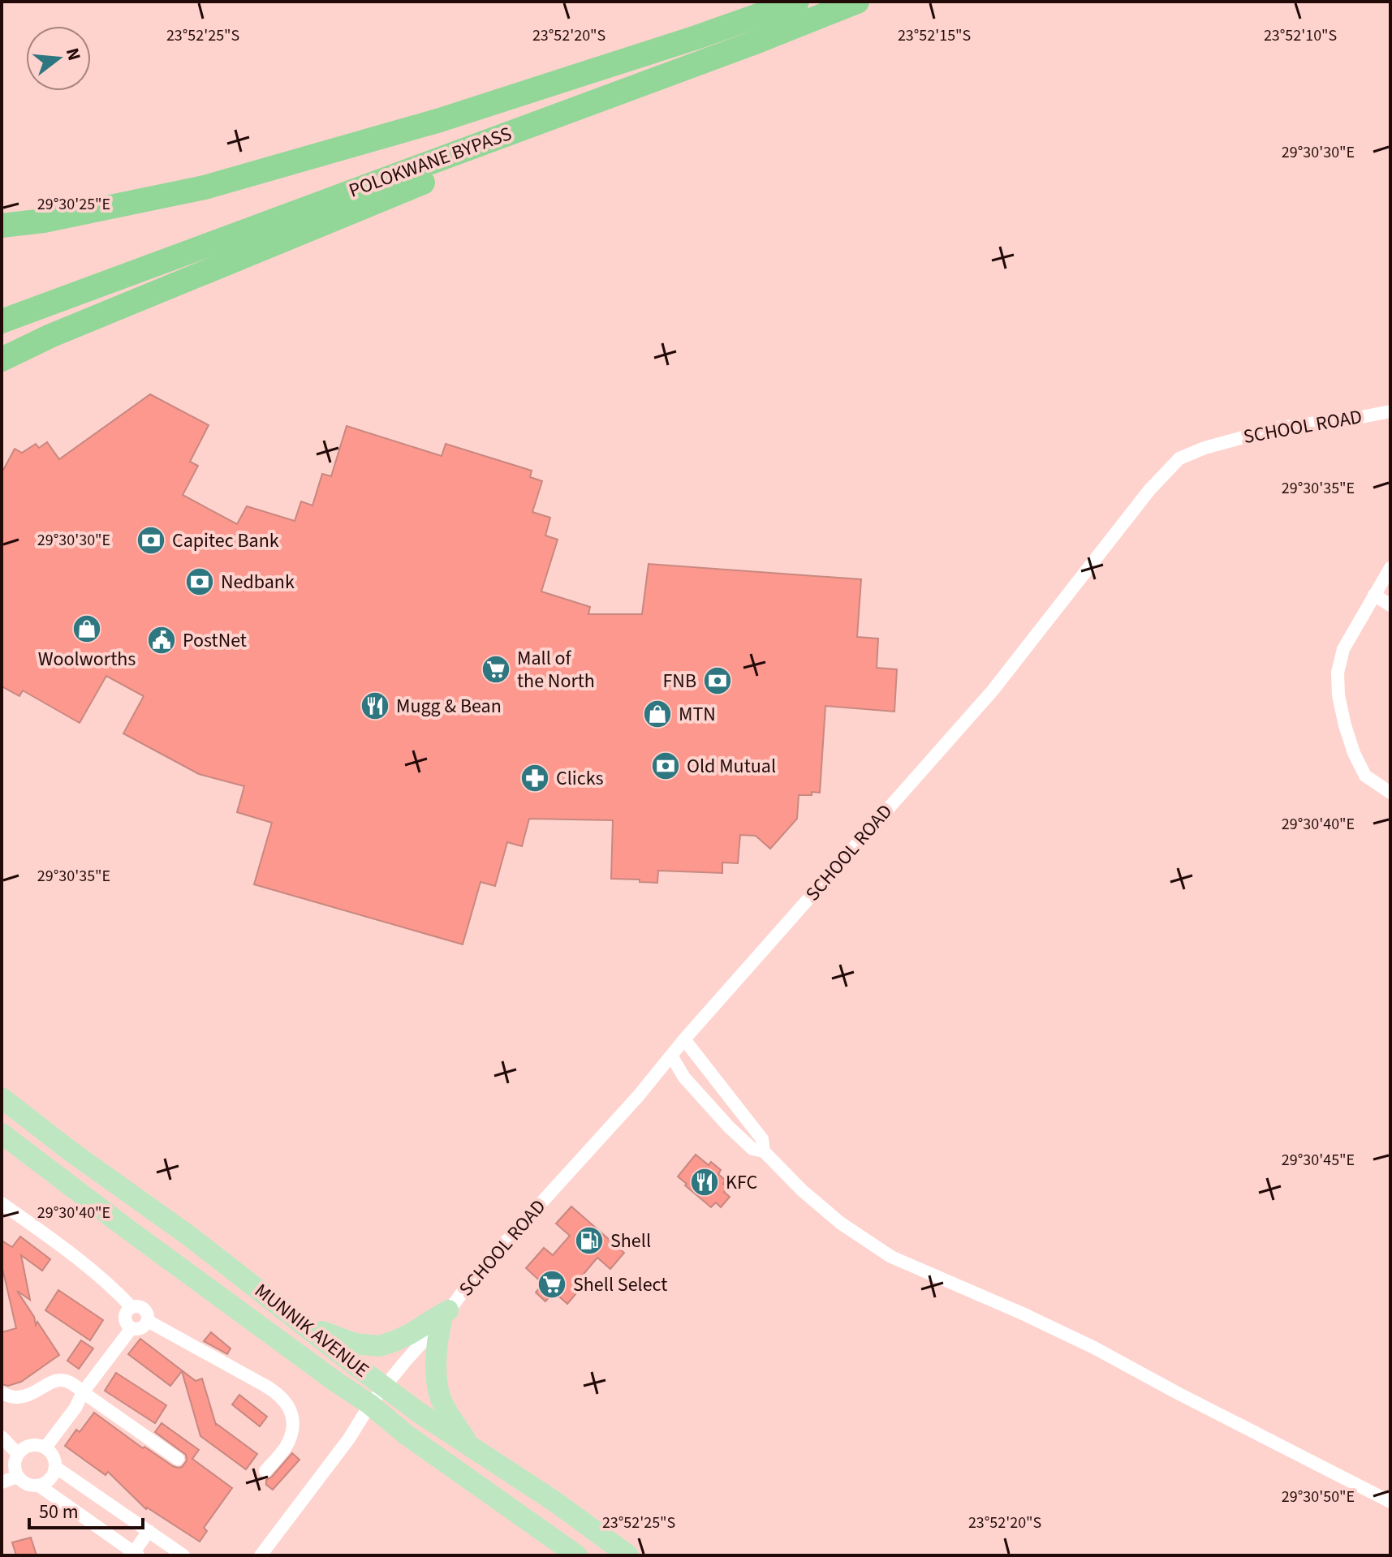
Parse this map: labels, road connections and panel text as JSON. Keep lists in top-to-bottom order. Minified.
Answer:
{"streets":{"highway":["POLOKWANE BYPASS"],"main road":["MUNNIK AVENUE"],"street":["SCHOOL ROAD"]},"crossings":[["SCHOOL ROAD","MUNNIK AVENUE"]],"places":{"bank":["Capitec Bank","Nedbank","FNB","Old Mutual"],"shop":["Woolworths","MTN"],"public building":["PostNet"],"supermarket":["Mall of the North","Shell Select"],"restaurant":["Mugg & Bean","KFC"],"pharmacy":["Clicks"],"fuel station":["Shell"]},"scale_bar":"50 m","north":"right","coordinates":["23°52'25\"S","23°52'20\"S","23°52'15\"S","23°52'10\"S","29°30'30\"E","29°30'25\"E","29°30'35\"E","29°30'40\"E","29°30'45\"E","29°30'50\"E"]}
